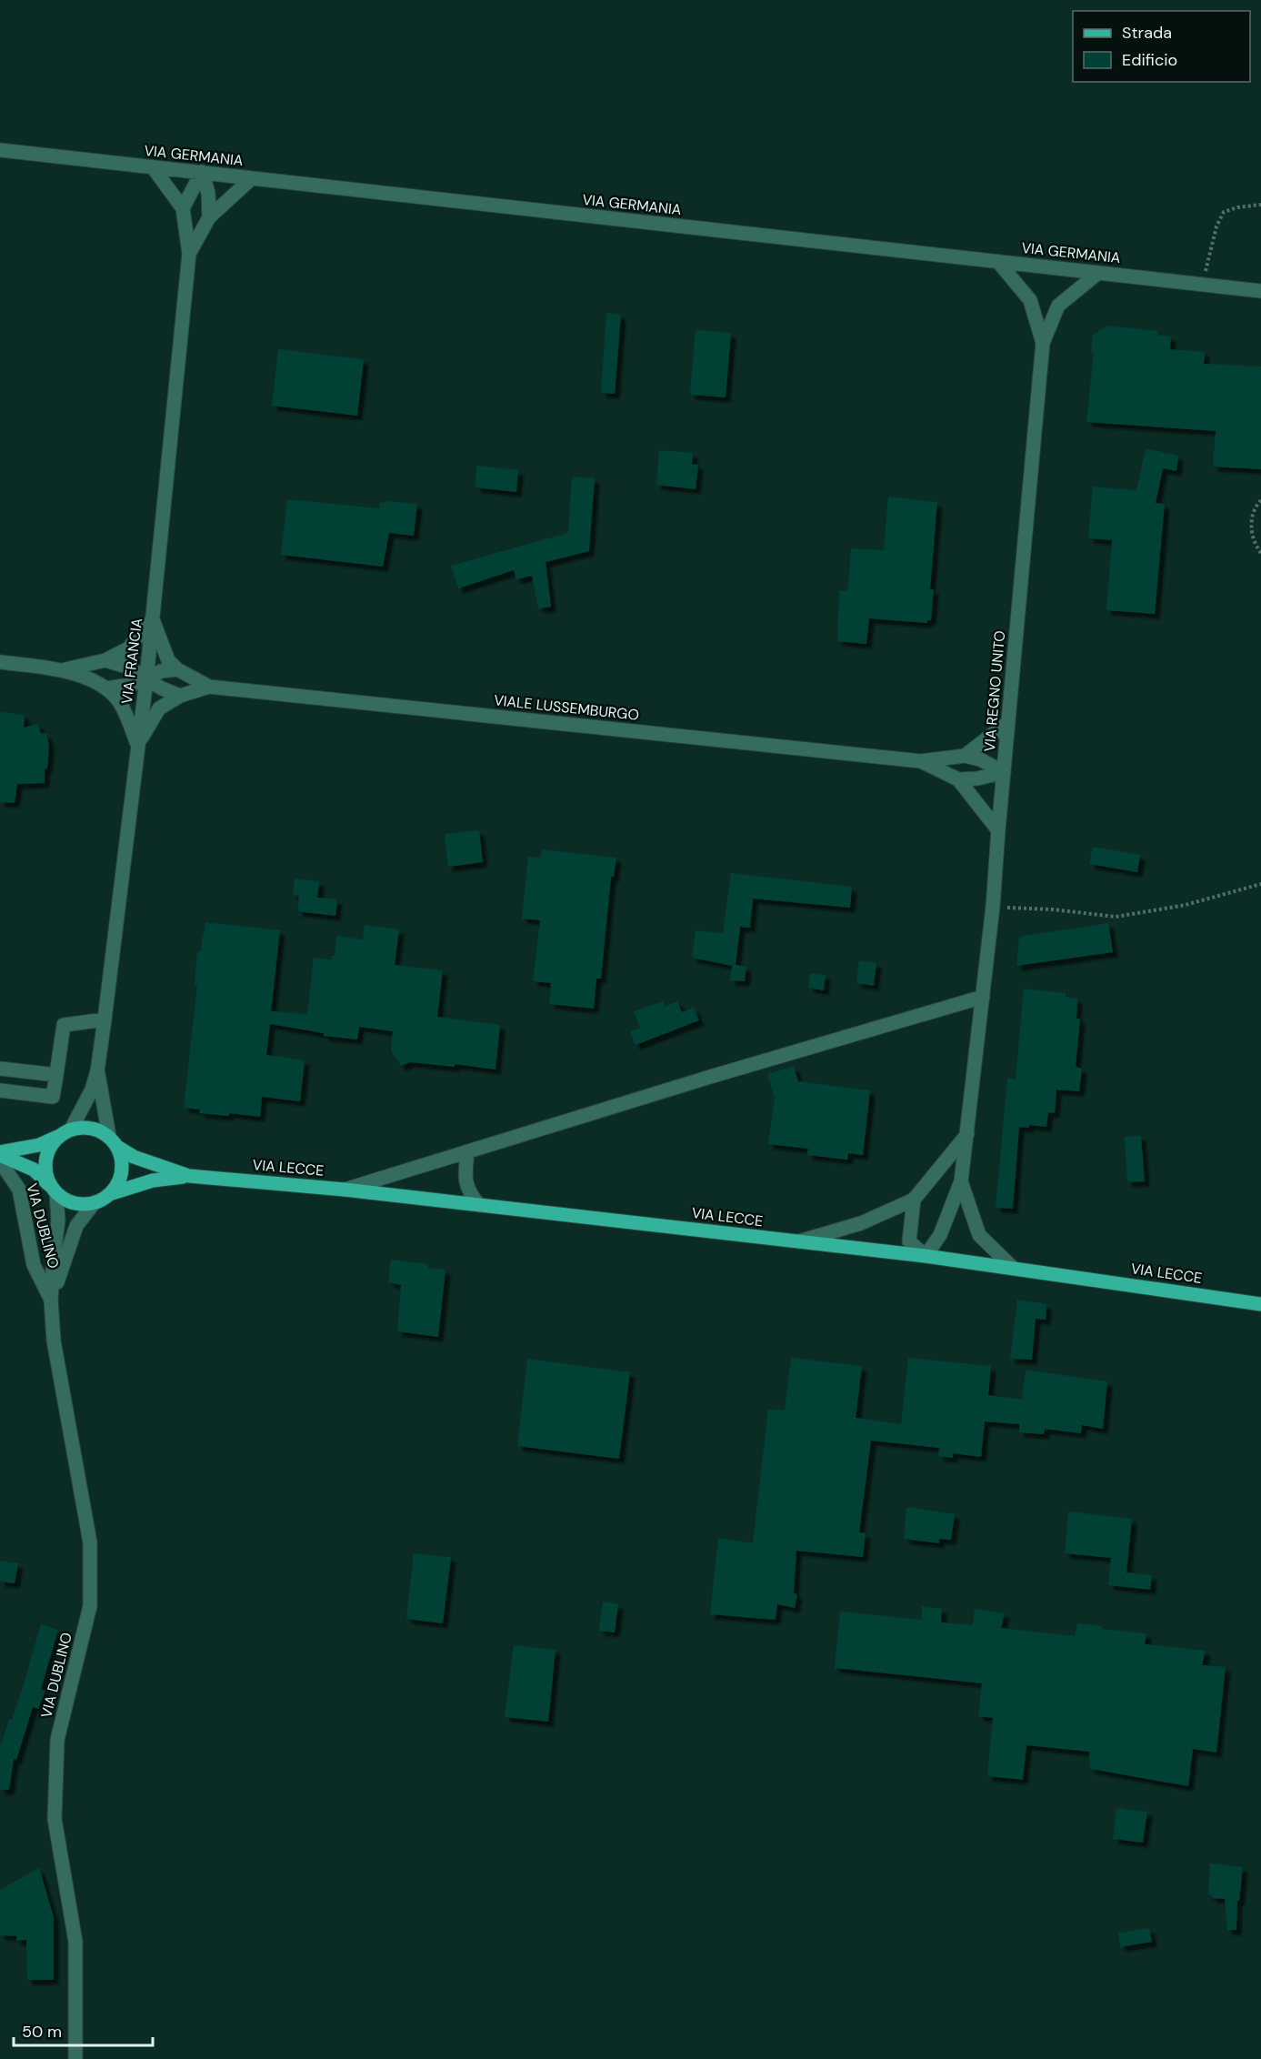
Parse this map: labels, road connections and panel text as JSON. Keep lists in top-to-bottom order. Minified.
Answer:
{"streets":{"main road":["VIA LECCE"],"street":["VIA GERMANIA","VIA FRANCIA","VIA REGNO UNITO","VIALE LUSSEMBURGO","VIA DUBLINO"]},"crossings":[["VIA GERMANIA","VIA REGNO UNITO"],["VIA LECCE","VIA DUBLINO"]],"legend":["Strada","Edificio"],"scale_bar":"50 m"}
